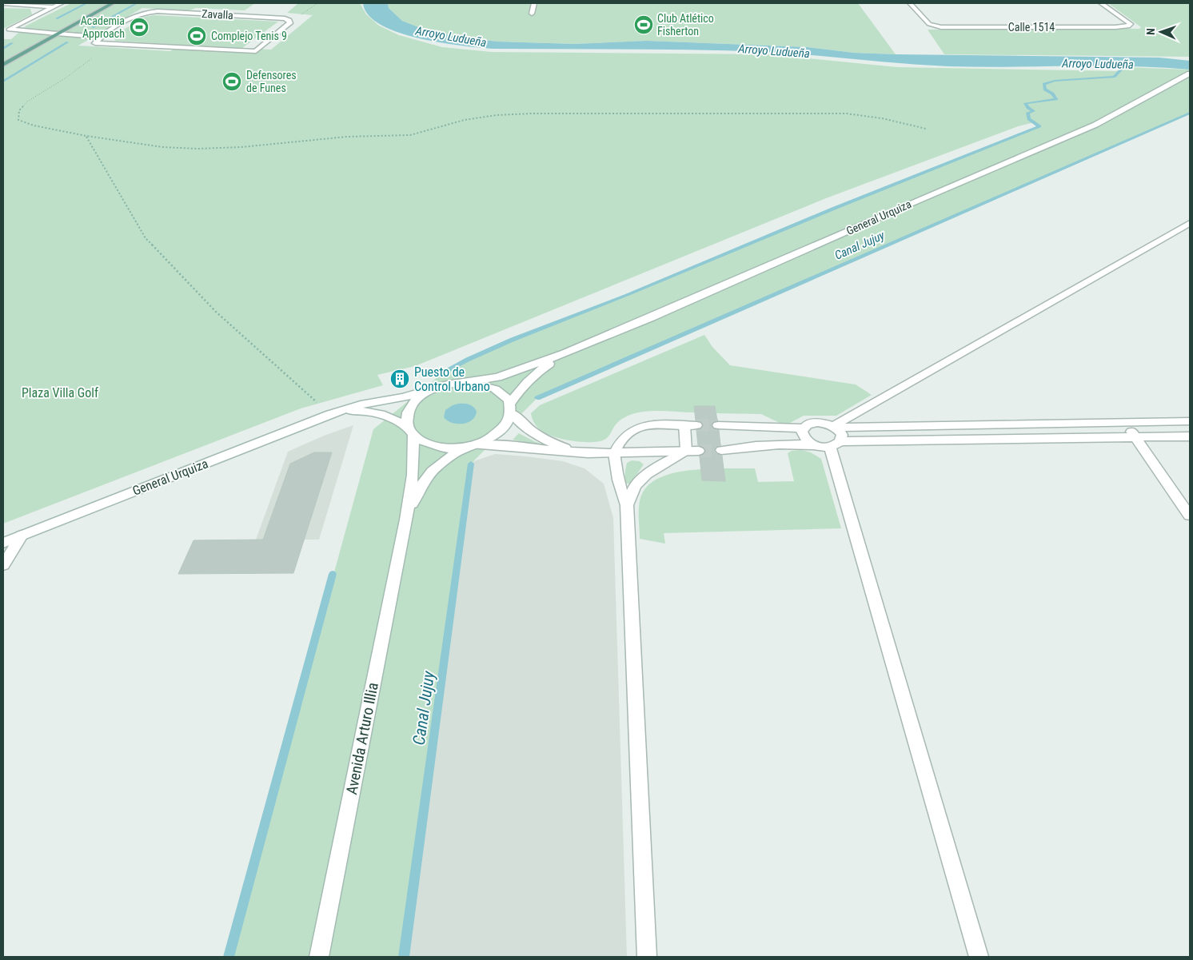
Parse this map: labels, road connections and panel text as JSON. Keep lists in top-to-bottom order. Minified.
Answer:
{"streets":{"street":["Zavalla","Calle 1514","General Urquiza","Avenida Arturo Illia"]},"crossings":[["General Urquiza","Avenida Arturo Illia"]],"water":["Arroyo Ludueña","Canal Jujuy"],"parks":["Plaza Villa Golf"],"places":{"sports":["Club Atlético Fisherton","Academia Approach","Complejo Tenis 9","Defensores de Funes"],"building":["Puesto de Control Urbano"]},"north":"left"}
